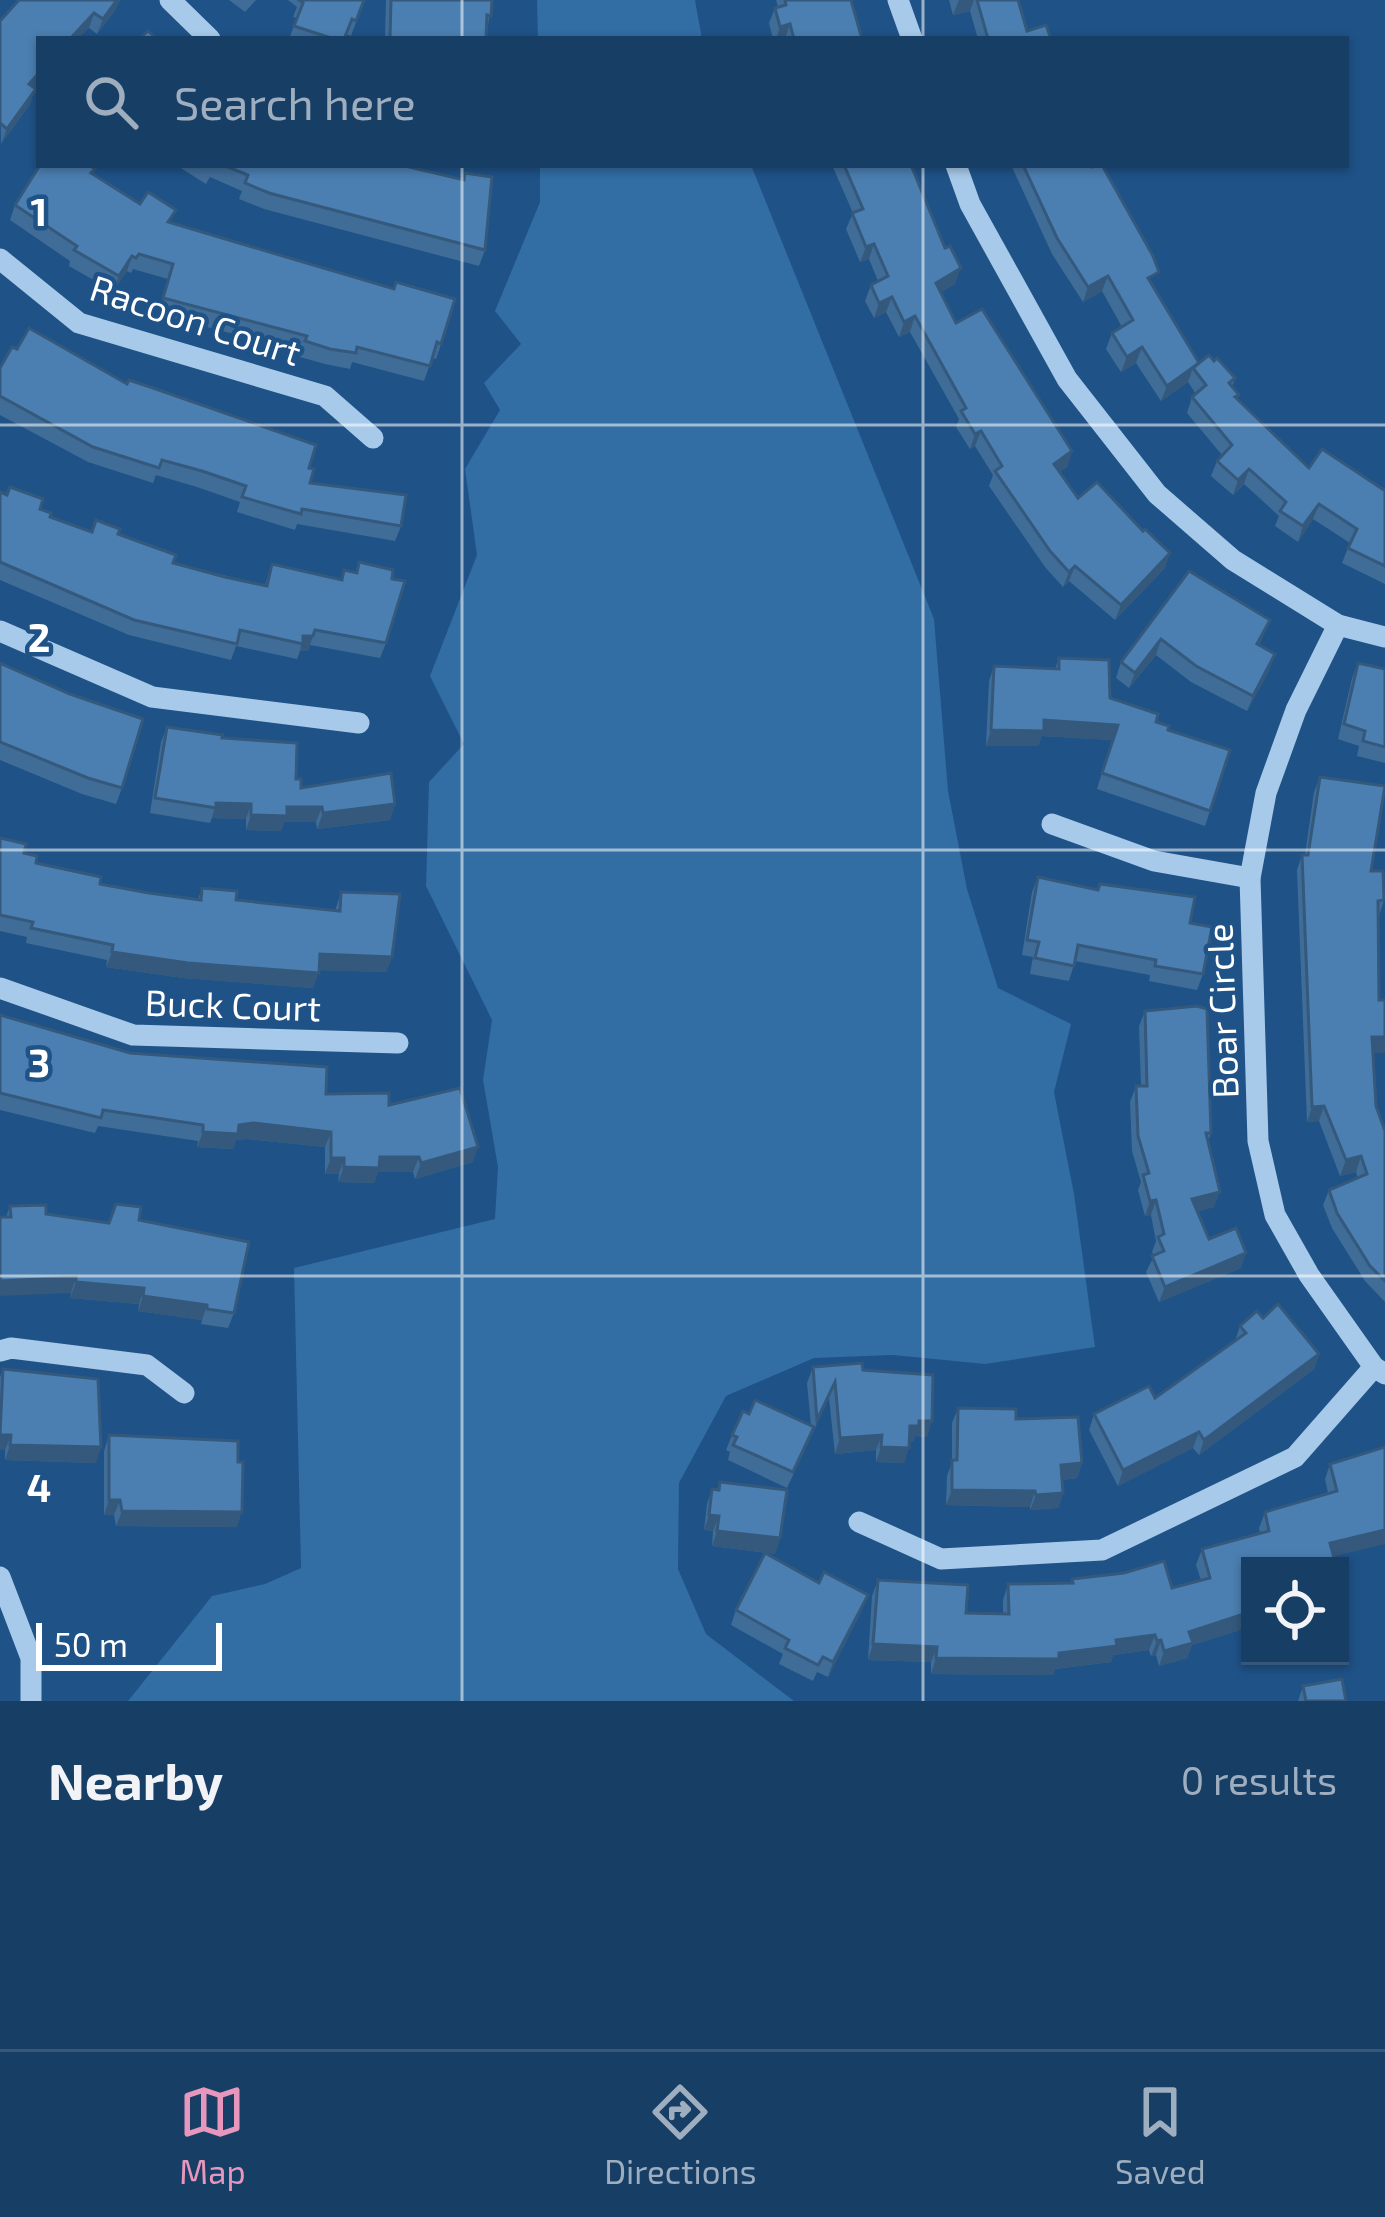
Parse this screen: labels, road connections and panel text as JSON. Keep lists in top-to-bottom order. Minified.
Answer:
{"streets":{"street":["Racoon Court","Buck Court","Boar Circle"]},"scale_bar":"50 m","page":{"search":"Search here","scale":"50 m","heading":["Nearby","0 results"],"nav":["Map","Directions","Saved"]},"grid":{"rows":["1","2","3","4"]}}
